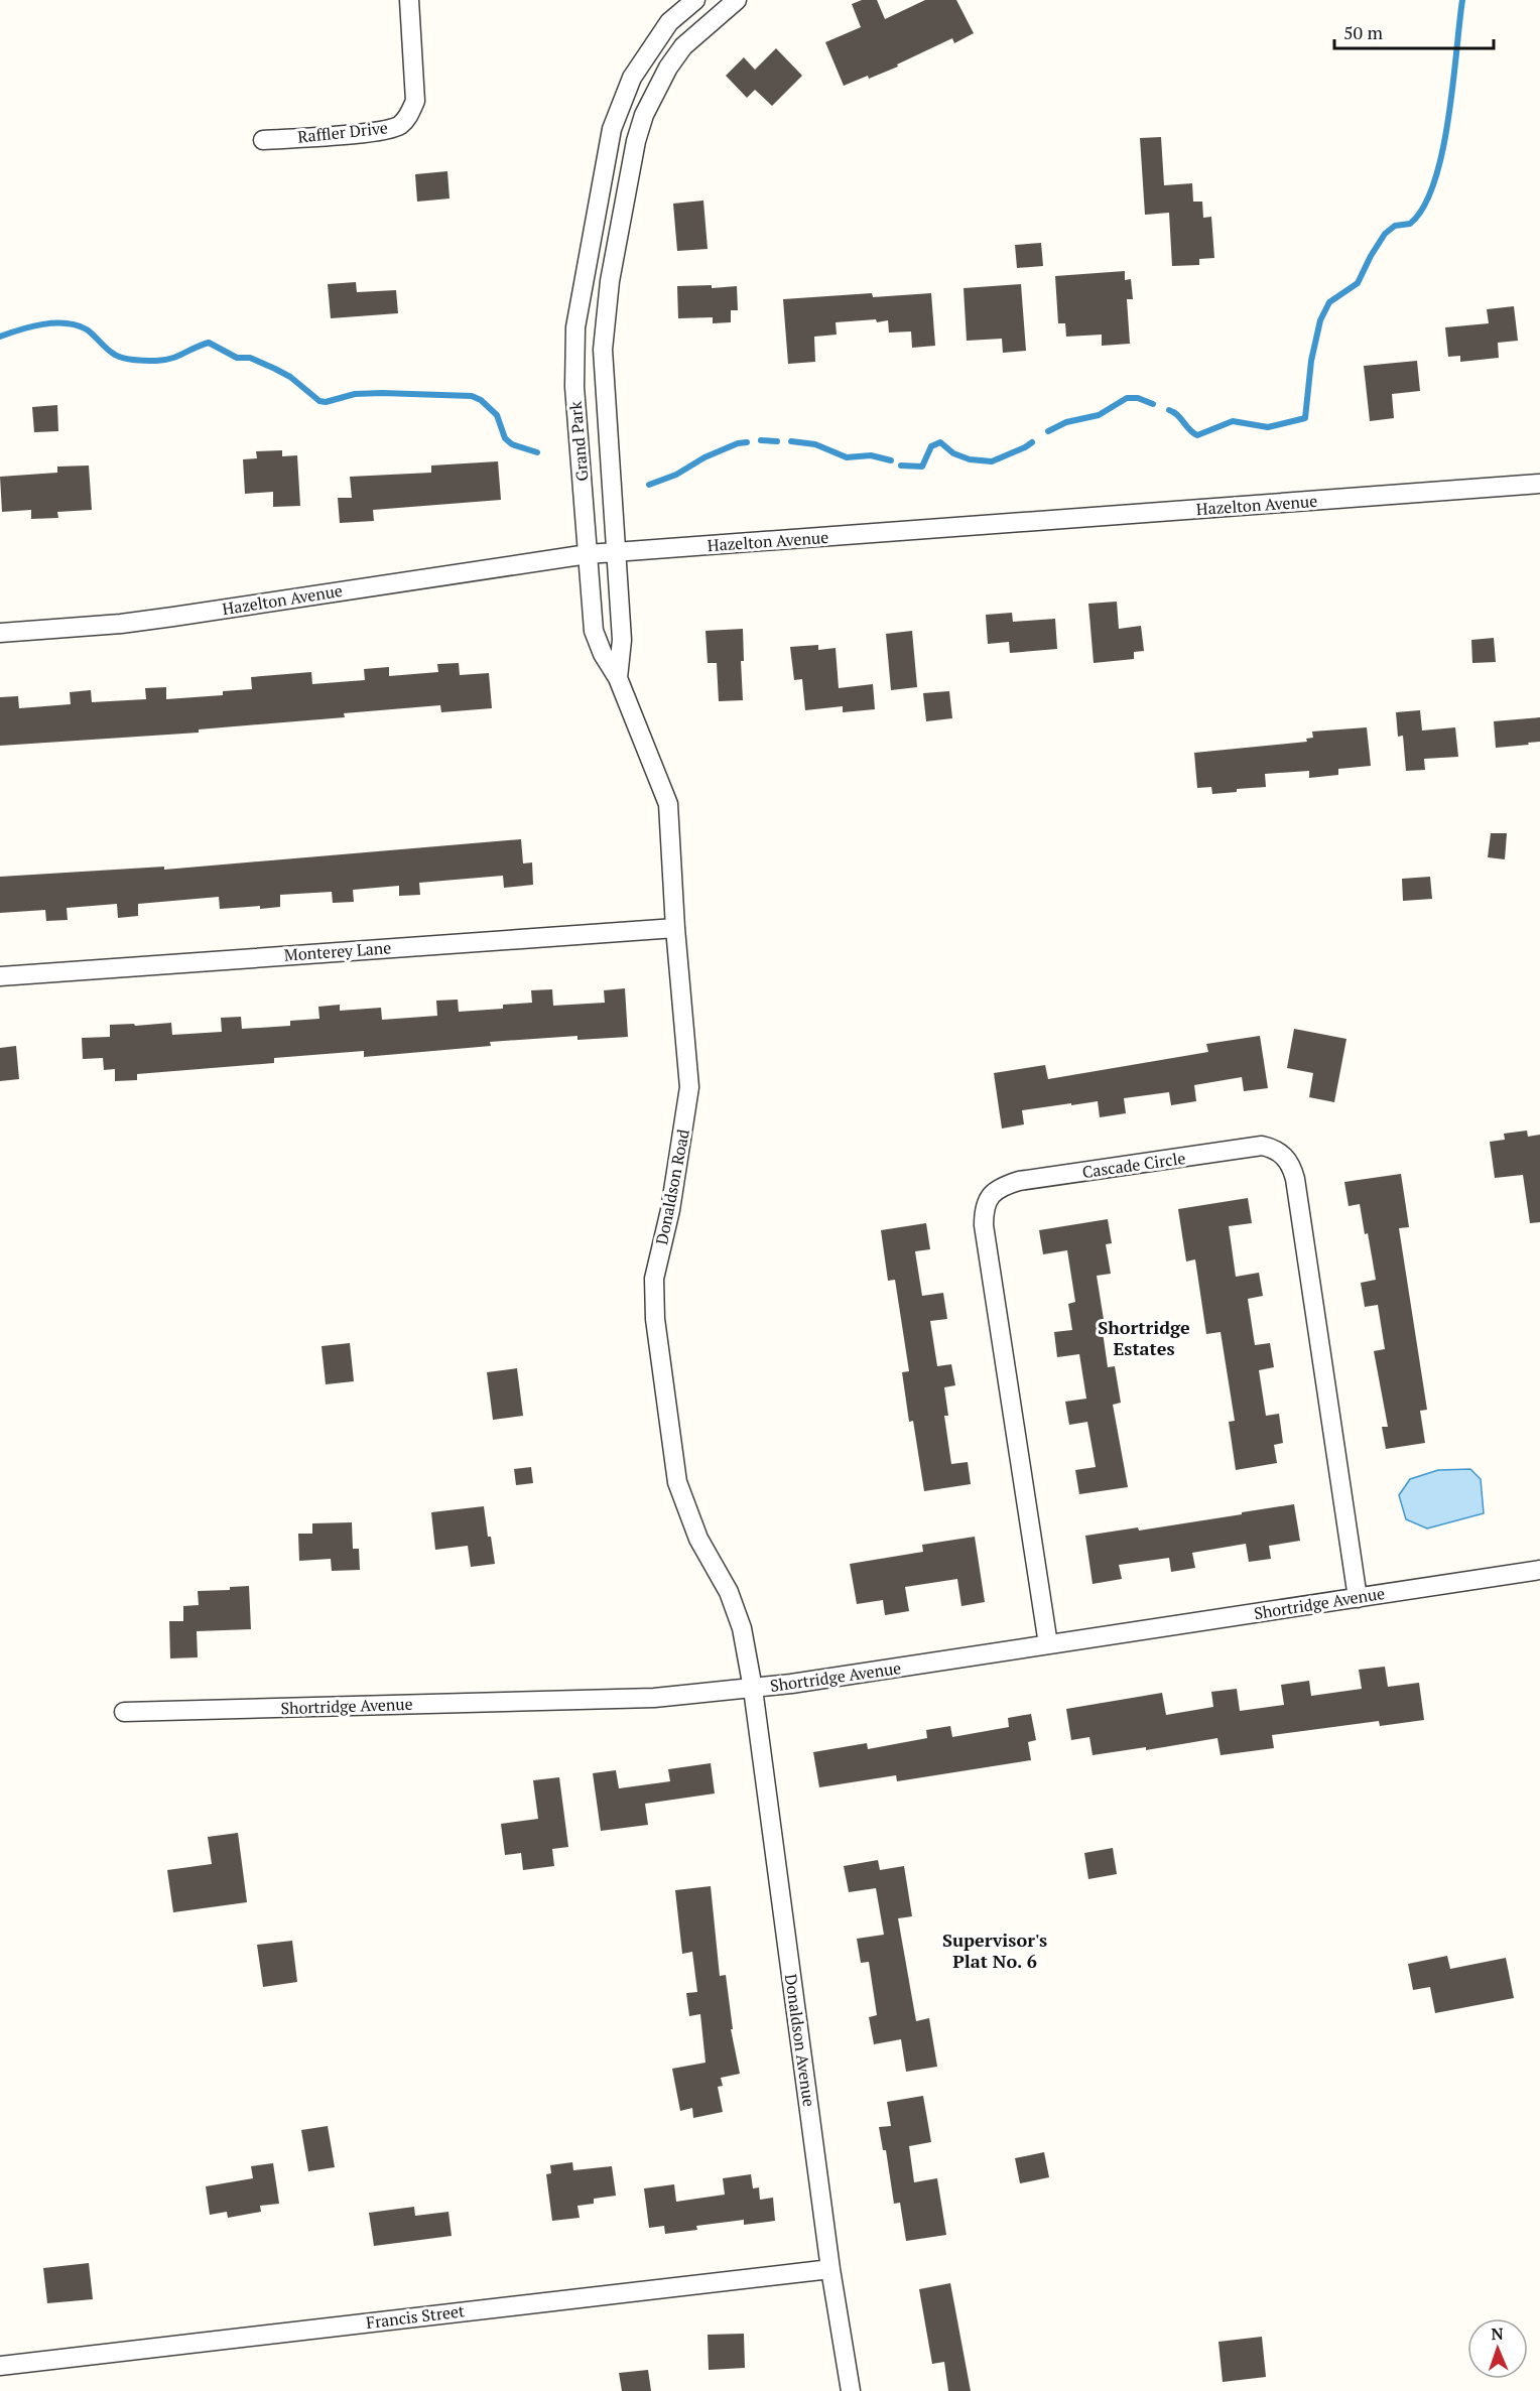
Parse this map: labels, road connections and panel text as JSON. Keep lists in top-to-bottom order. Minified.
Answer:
{"streets":{"street":["Raffler Drive","Grand Park","Hazelton Avenue","Monterey Lane","Cascade Circle","Donaldson Road","Shortridge Avenue","Donaldson Avenue","Francis Street"]},"crossings":[["Grand Park","Hazelton Avenue"],["Grand Park","Donaldson Road"],["Hazelton Avenue","Donaldson Road"],["Monterey Lane","Donaldson Road"],["Cascade Circle","Shortridge Avenue"],["Donaldson Road","Shortridge Avenue"],["Donaldson Road","Donaldson Avenue"],["Shortridge Avenue","Donaldson Avenue"],["Donaldson Avenue","Francis Street"]],"districts":["Shortridge Estates","Supervisor's Plat No. 6"],"scale_bar":"50 m","north":"top"}
